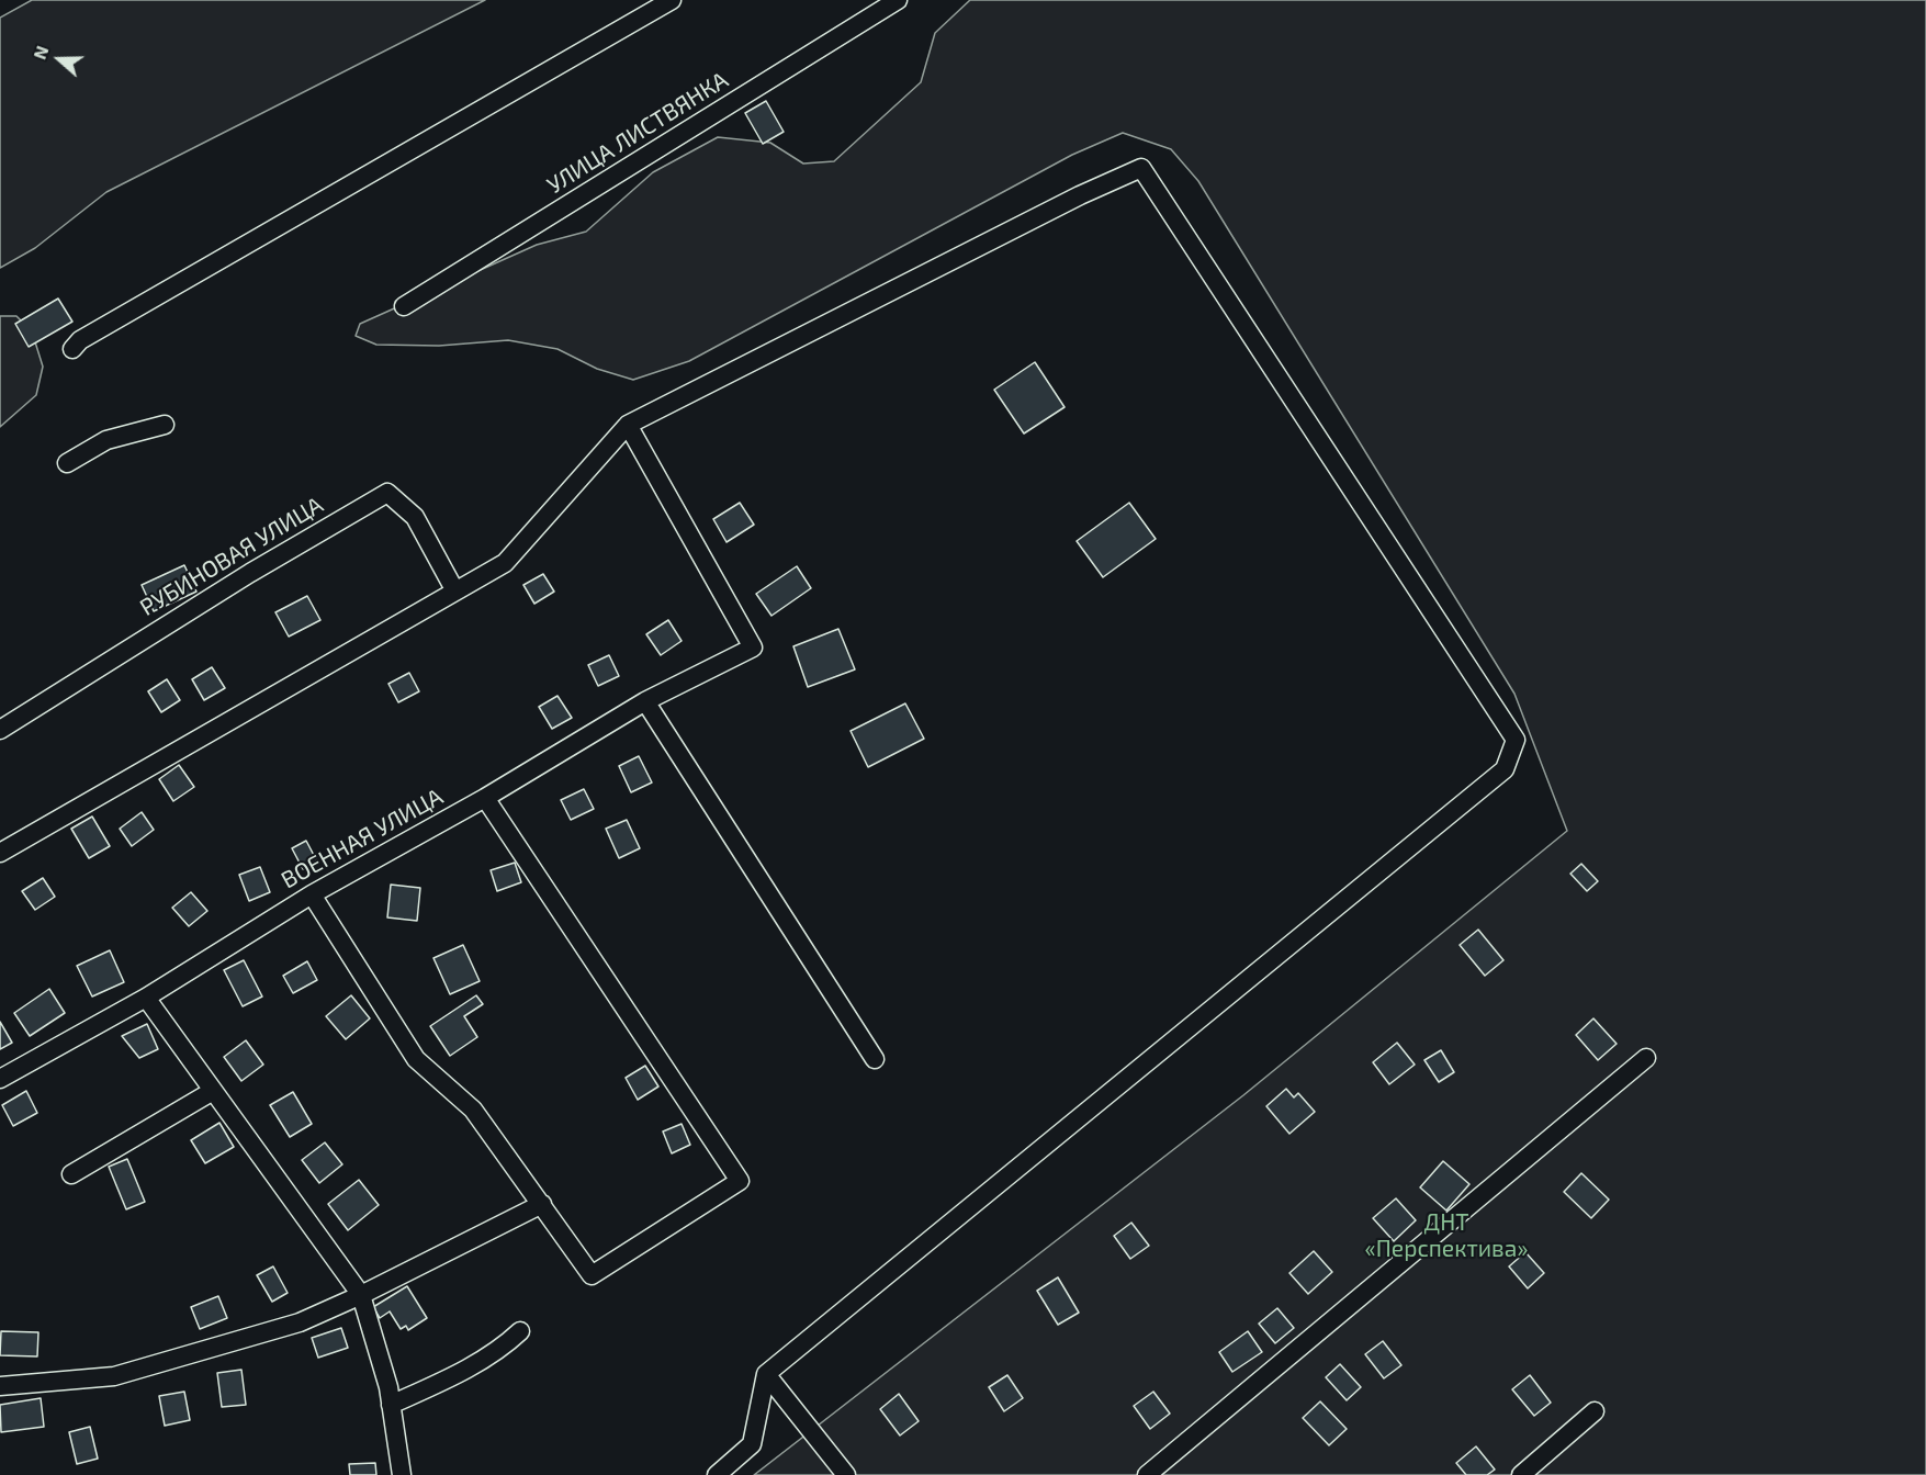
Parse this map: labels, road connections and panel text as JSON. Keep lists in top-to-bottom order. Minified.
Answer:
{"streets":{"street":["УЛИЦА ЛИСТВЯНКА","РУБИНОВАЯ УЛИЦА","ВОЕННАЯ УЛИЦА"]},"parks":["ДНТ «Перспектива»"],"north":"left"}
